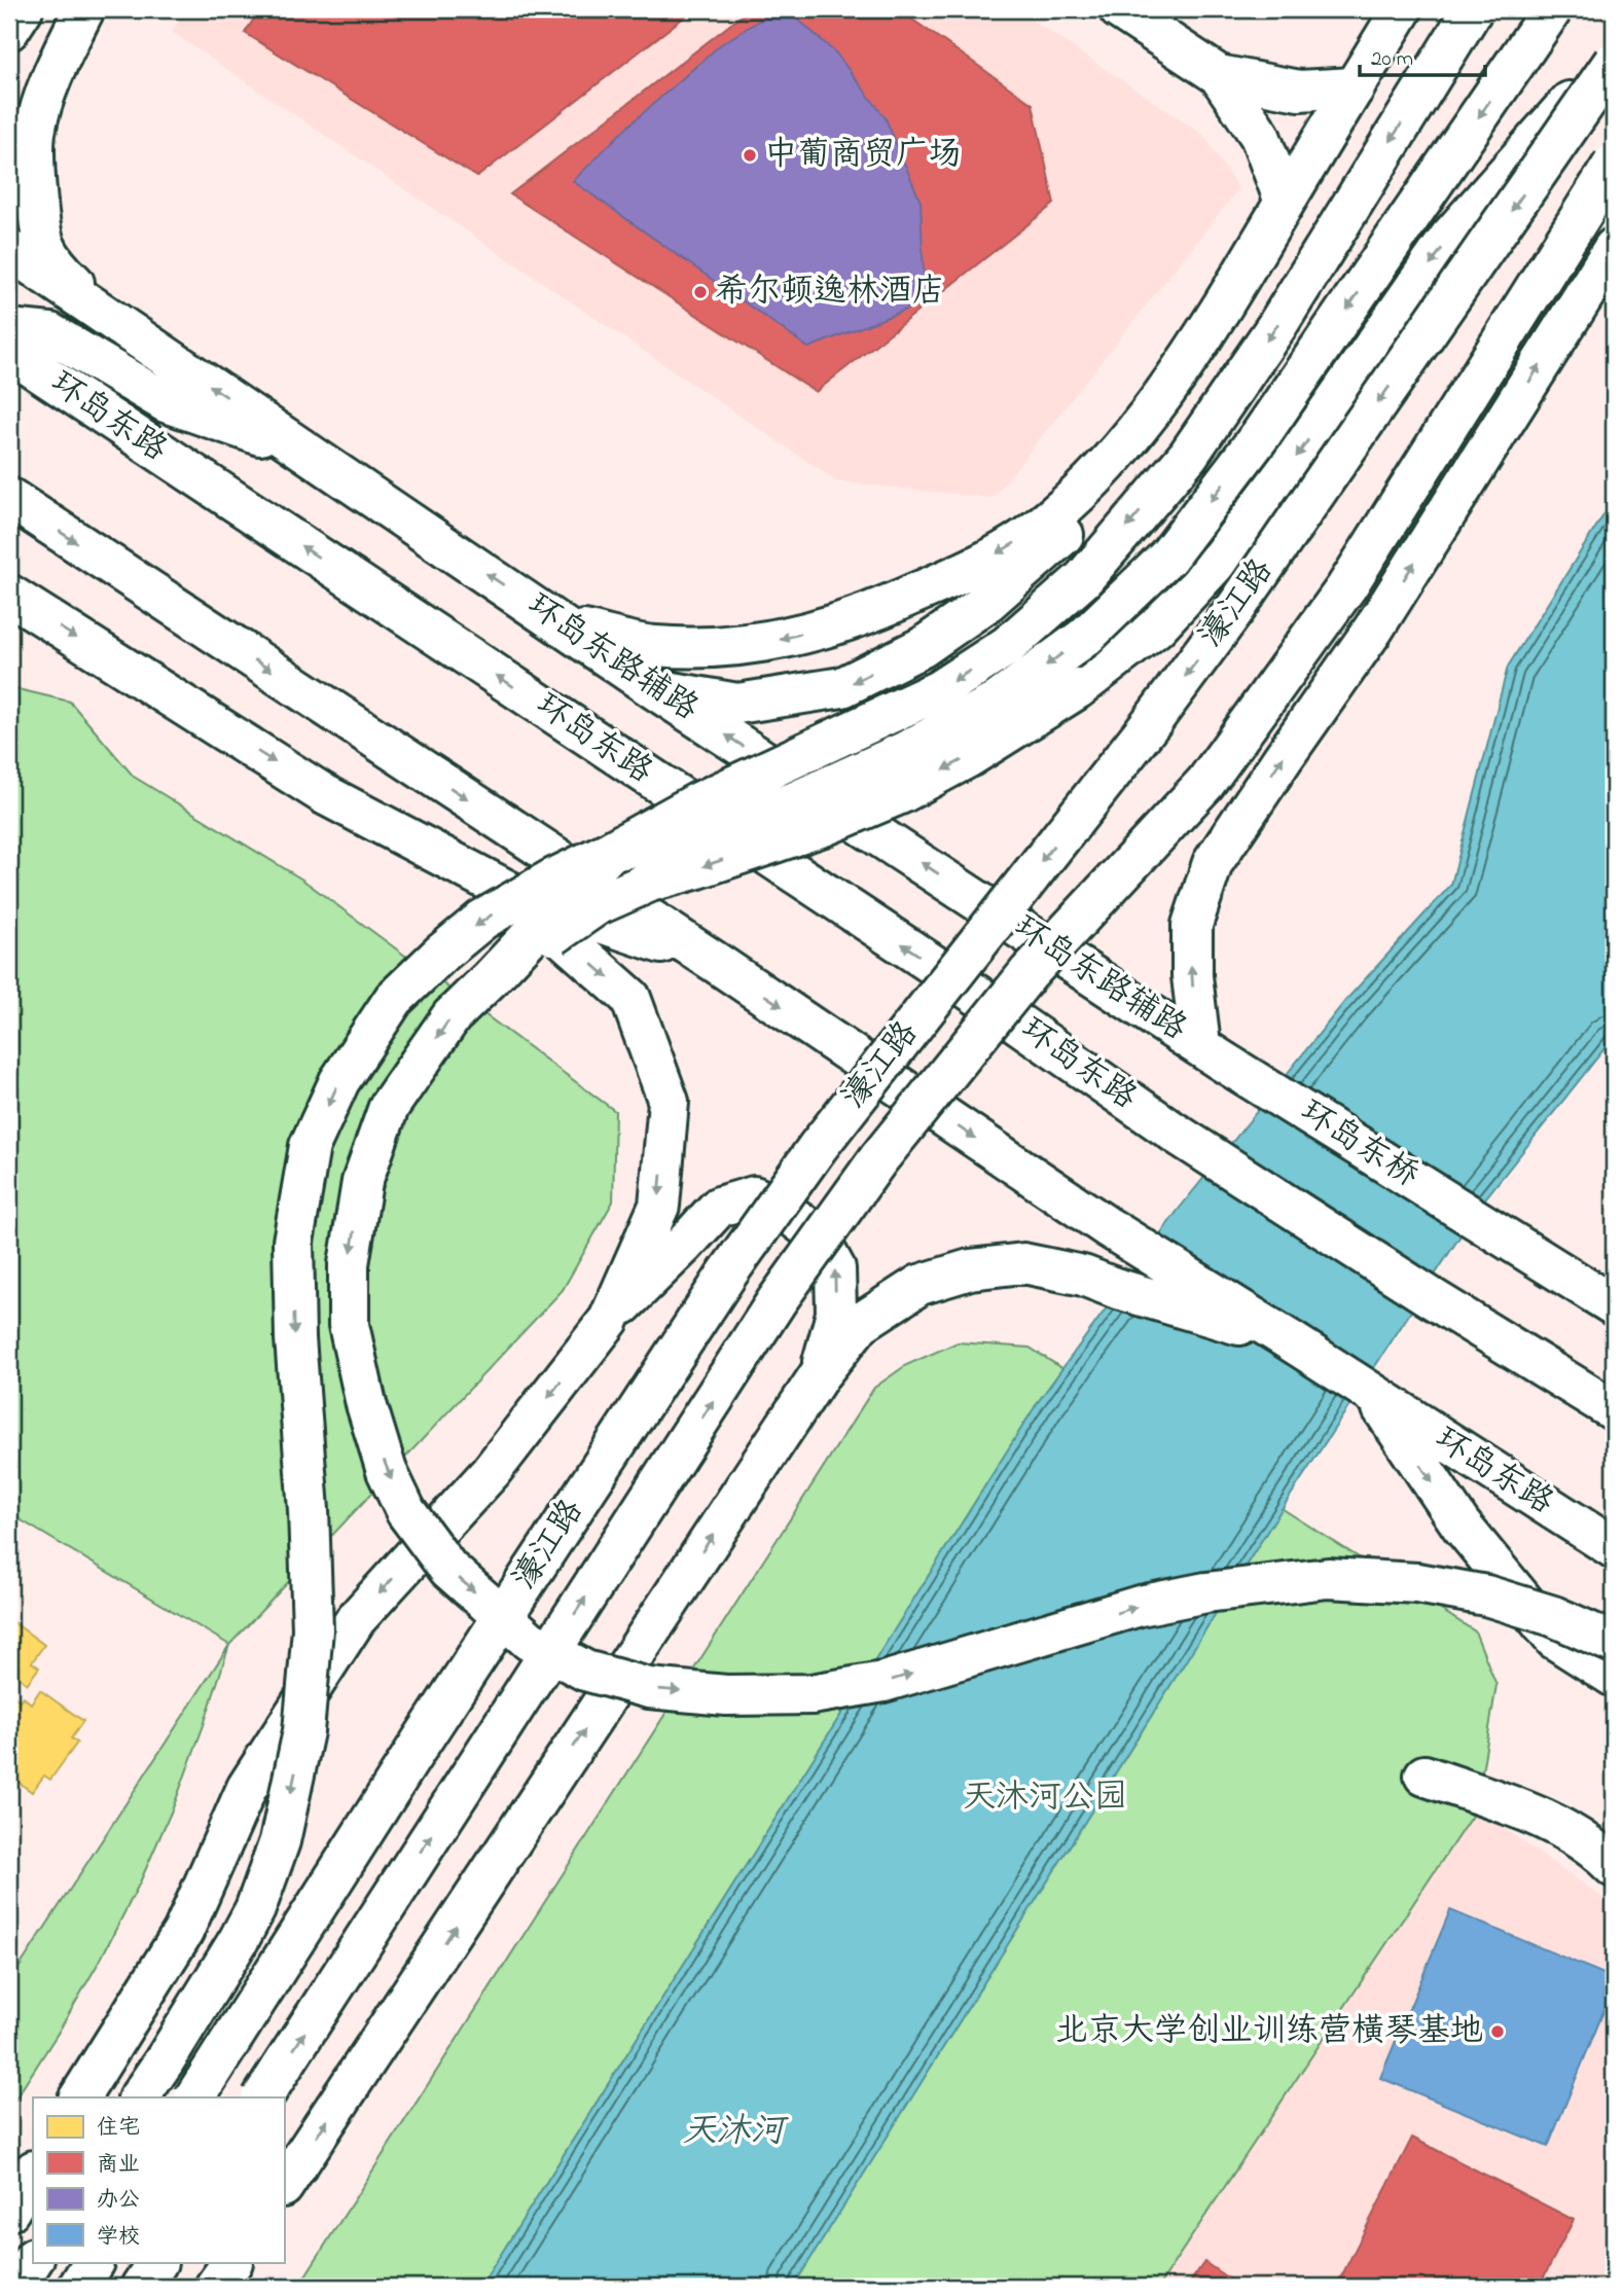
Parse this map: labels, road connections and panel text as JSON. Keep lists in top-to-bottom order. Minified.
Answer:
{"streets":{"main road":["环岛东路","濠江路","环岛东路辅路","环岛东桥"]},"crossings":[["环岛东路辅路","环岛东桥"]],"water":["天沐河"],"parks":["天沐河公园"],"places":["中葡商贸广场","希尔顿逸林酒店","北京大学创业训练营横琴基地"],"legend":["住宅","商业","办公","学校"],"scale_bar":"20 m"}
